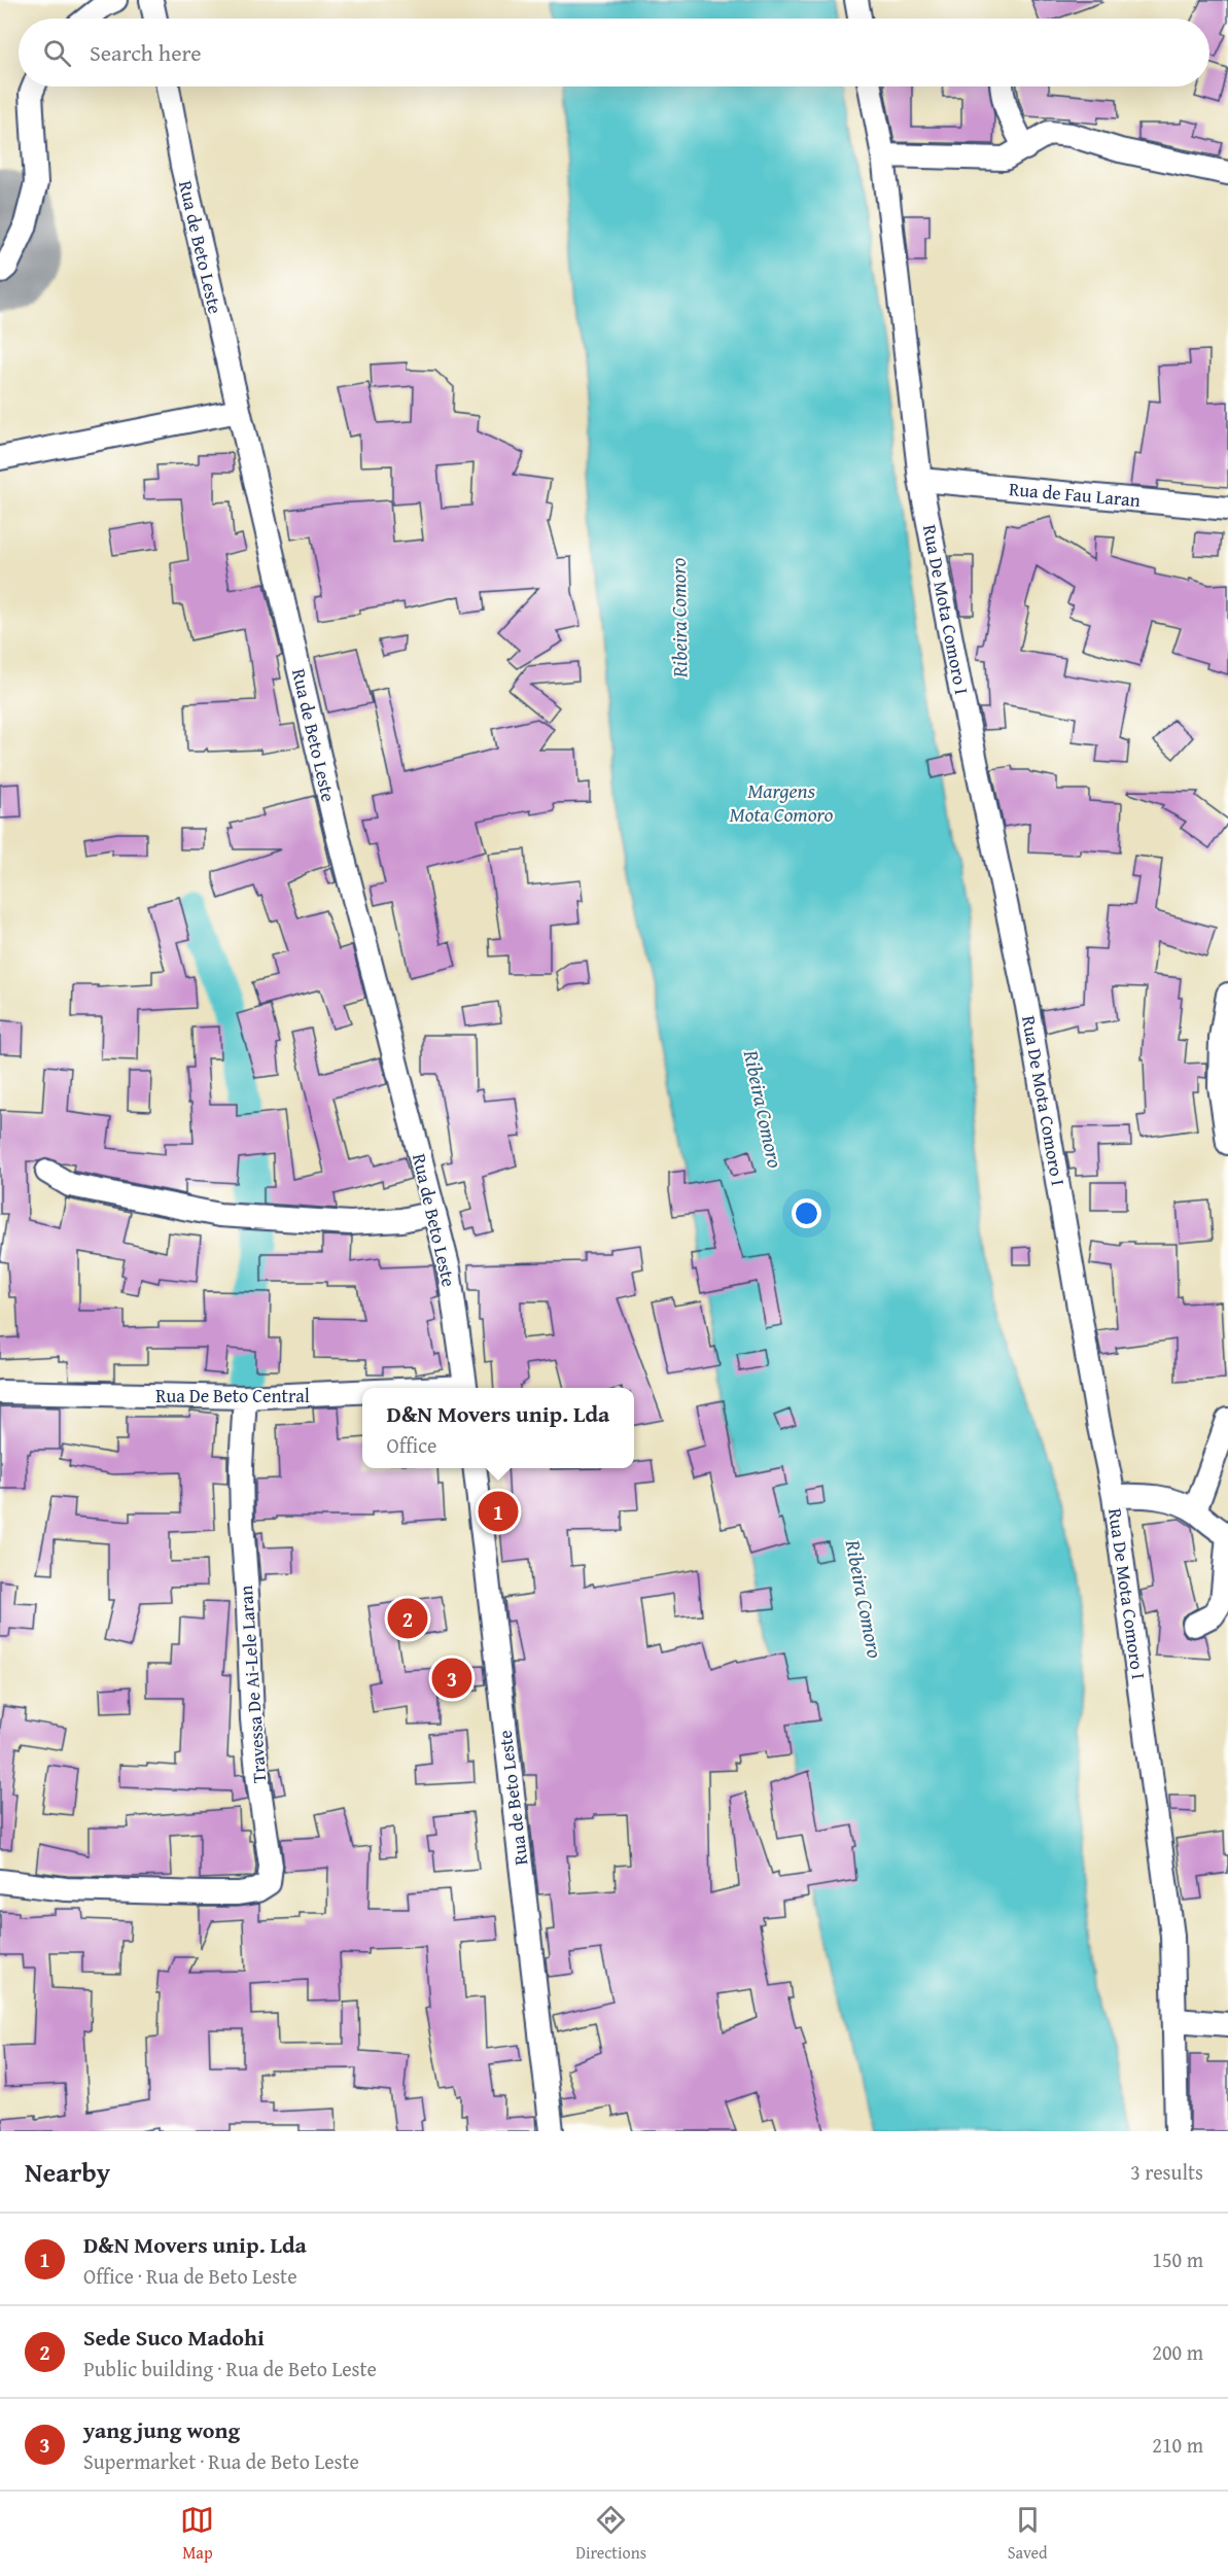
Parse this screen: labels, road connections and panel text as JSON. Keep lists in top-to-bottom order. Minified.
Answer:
{"streets":{"street":["Rua de Beto Leste","Rua de Fau Laran","Rua De Mota Comoro I","Rua De Beto Central","Travessa De Ai-Lele Laran"]},"crossings":[["Rua de Fau Laran","Rua De Mota Comoro I"],["Rua De Beto Central","Travessa De Ai-Lele Laran"]],"water":["Ribeira Comoro","Margens Mota Comoro"],"page":{"search":"Search here","popup":["D&N Movers unip. Lda","Office"],"pins":["1","2","3"],"heading":["Nearby","3 results"],"list":[{"mark":"1","name":"D&N Movers unip. Lda","note":"Office · Rua de Beto Leste","value":"150 m"},{"mark":"2","name":"Sede Suco Madohi","note":"Public building · Rua de Beto Leste","value":"200 m"},{"mark":"3","name":"yang jung wong","note":"Supermarket · Rua de Beto Leste","value":"210 m"}],"nav":["Map","Directions","Saved"]}}
